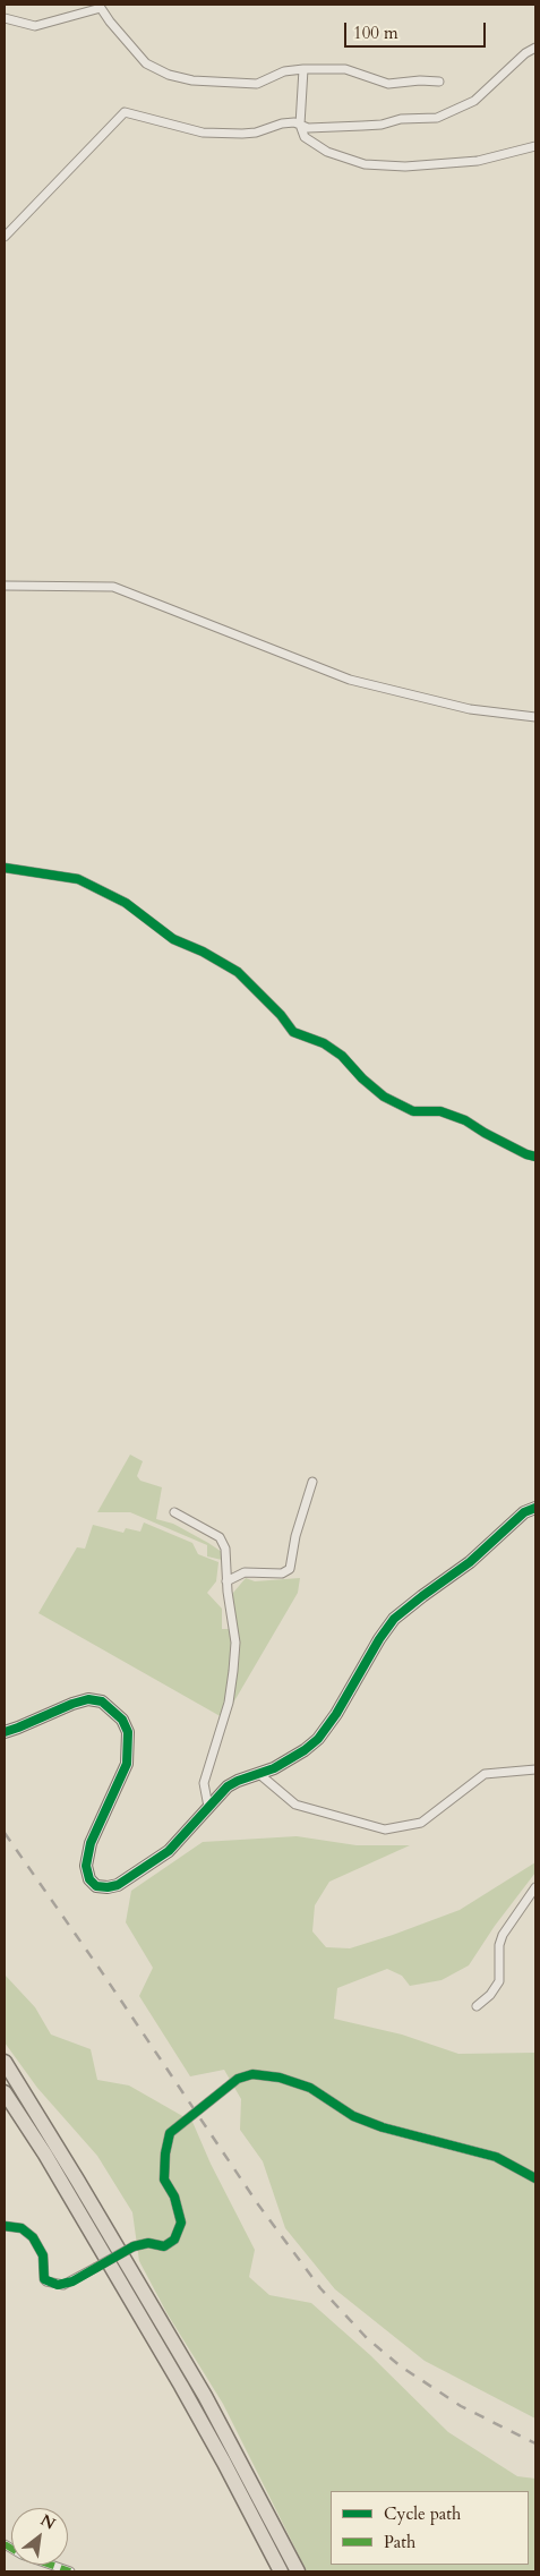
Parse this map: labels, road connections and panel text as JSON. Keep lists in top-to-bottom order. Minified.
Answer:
{"legend":["Cycle path","Path"],"scale_bar":"100 m","north":"top right"}
